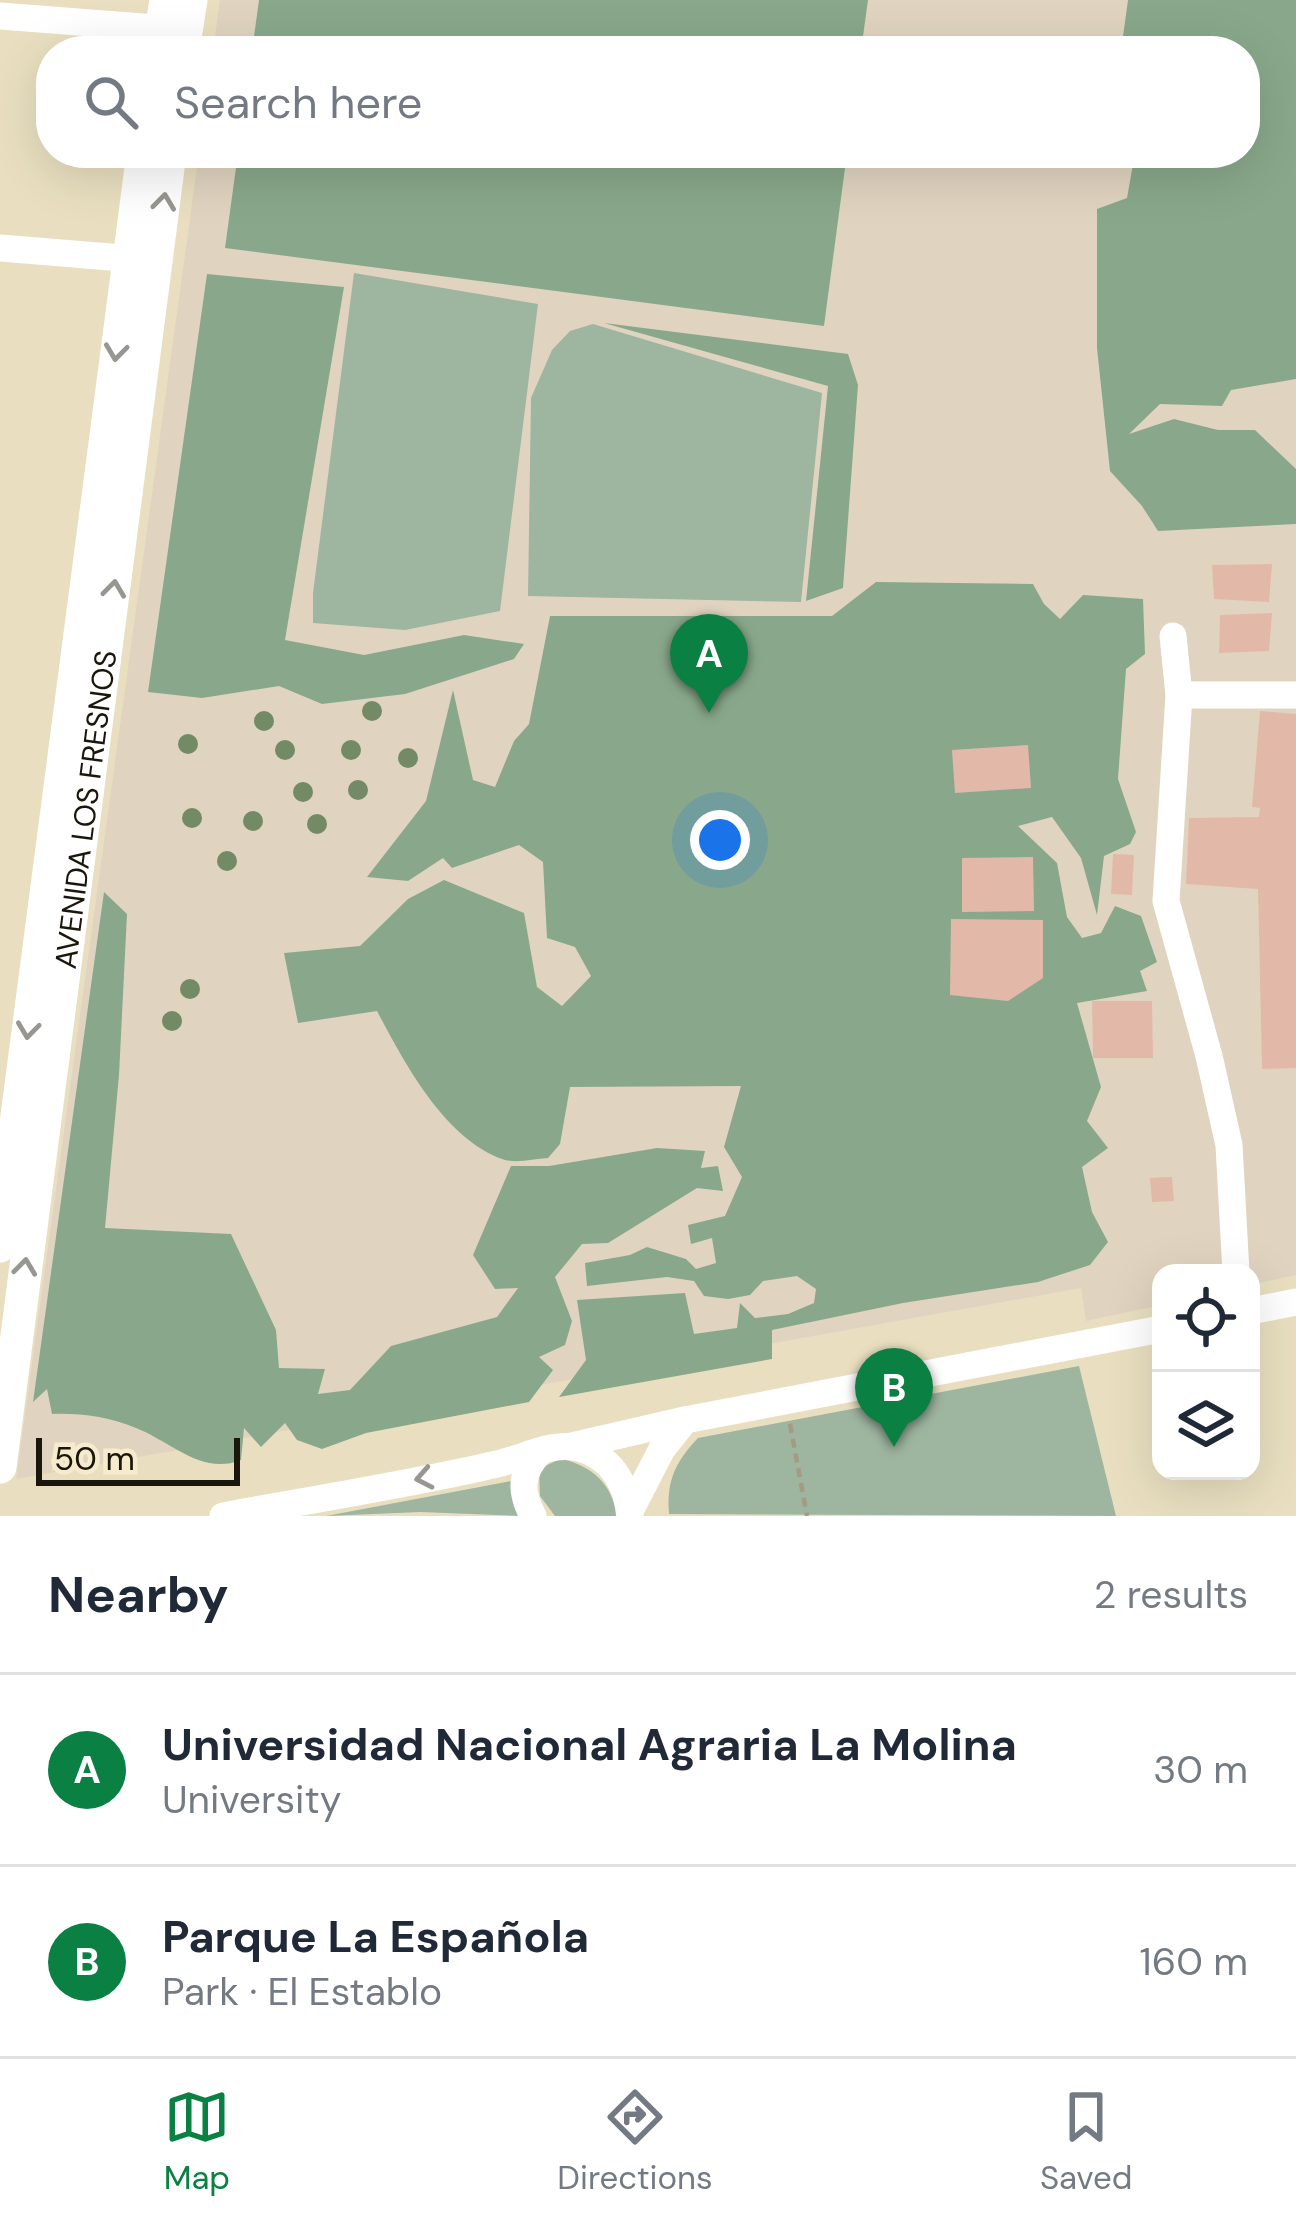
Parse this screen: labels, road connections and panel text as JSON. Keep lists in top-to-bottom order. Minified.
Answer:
{"streets":{"main road":["AVENIDA LOS FRESNOS"]},"scale_bar":"50 m","page":{"search":"Search here","pins":["A","B"],"scale":"50 m","heading":["Nearby","2 results"],"list":[{"mark":"A","name":"Universidad Nacional Agraria La Molina","note":"University","value":"30 m"},{"mark":"B","name":"Parque La Española","note":"Park · El Establo","value":"160 m"}],"nav":["Map","Directions","Saved"]}}
